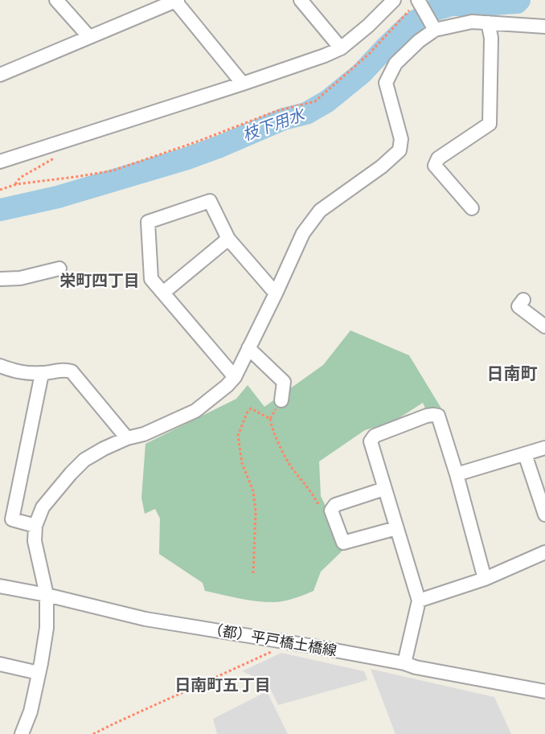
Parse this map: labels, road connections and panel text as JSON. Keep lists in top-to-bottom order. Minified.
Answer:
{"streets":{"street":["（都）平戸橋土橋線"]},"districts":["栄町四丁目","日南町","日南町五丁目"],"water":["枝下用水"]}
